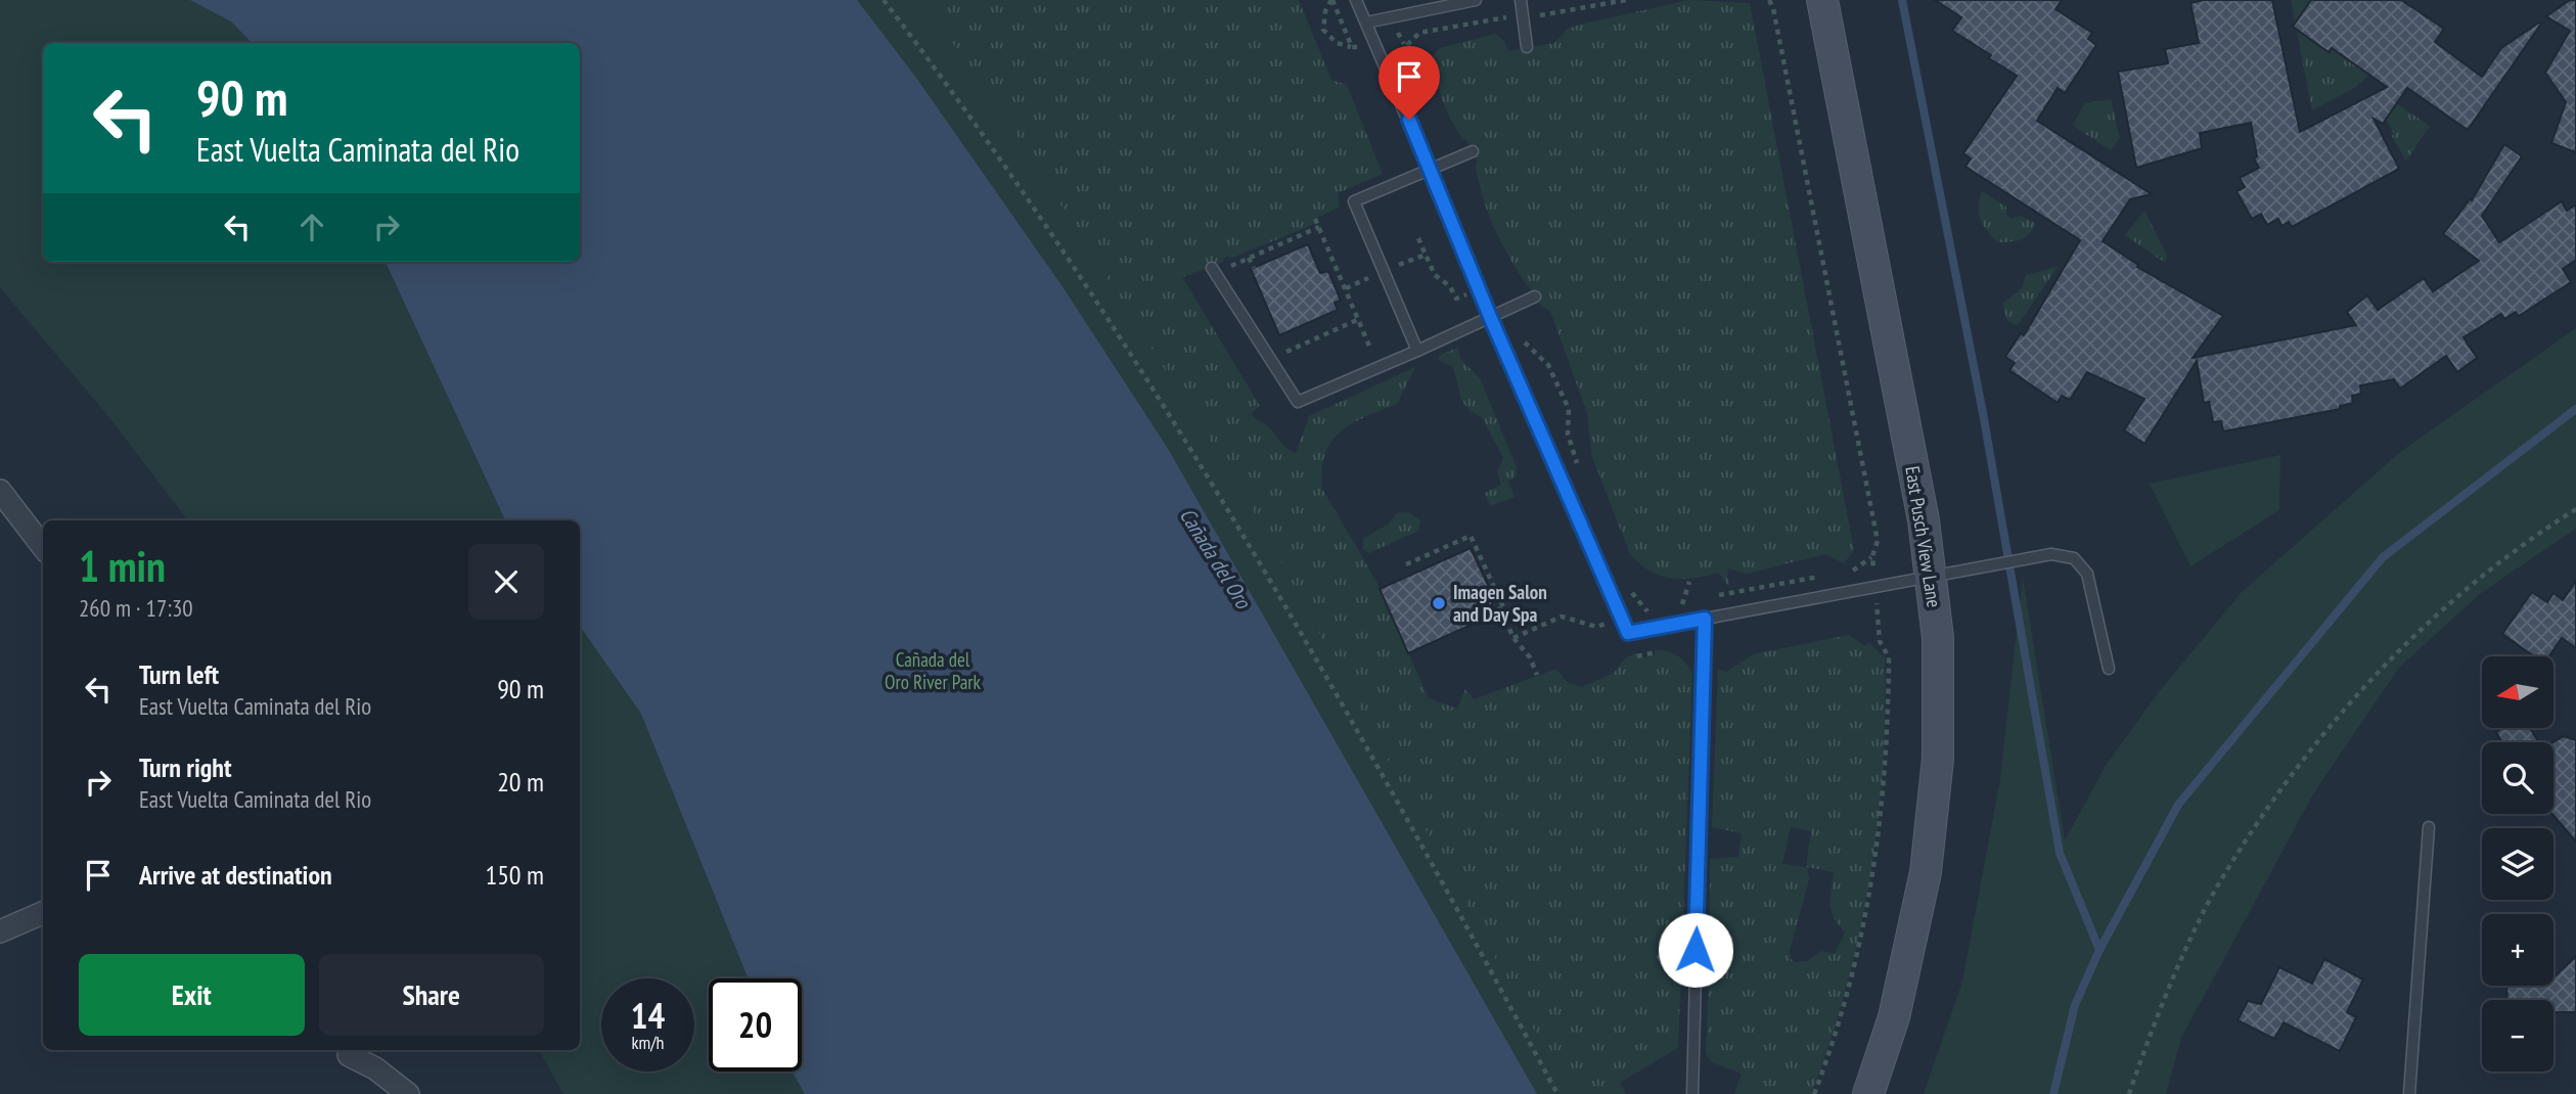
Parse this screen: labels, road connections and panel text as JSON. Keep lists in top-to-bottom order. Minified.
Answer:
{"streets":{"main road":["East Pusch View Lane"]},"water":["Cañada del Oro"],"parks":["Cañada del Oro River Park"],"places":["Imagen Salon and Day Spa"],"north":"left","page":{"turn":["90 m","East Vuelta Caminata del Rio"],"heading":["1 min","260 m · 17:30"],"list":[{"name":"Turn left","note":"East Vuelta Caminata del Rio","value":"90 m"},{"name":"Turn right","note":"East Vuelta Caminata del Rio","value":"20 m"},{"name":"Arrive at destination","value":"150 m"}],"map_buttons":["+","−"],"buttons":["Exit","Share"],"speed":"14 km/h","limit":"20"}}
